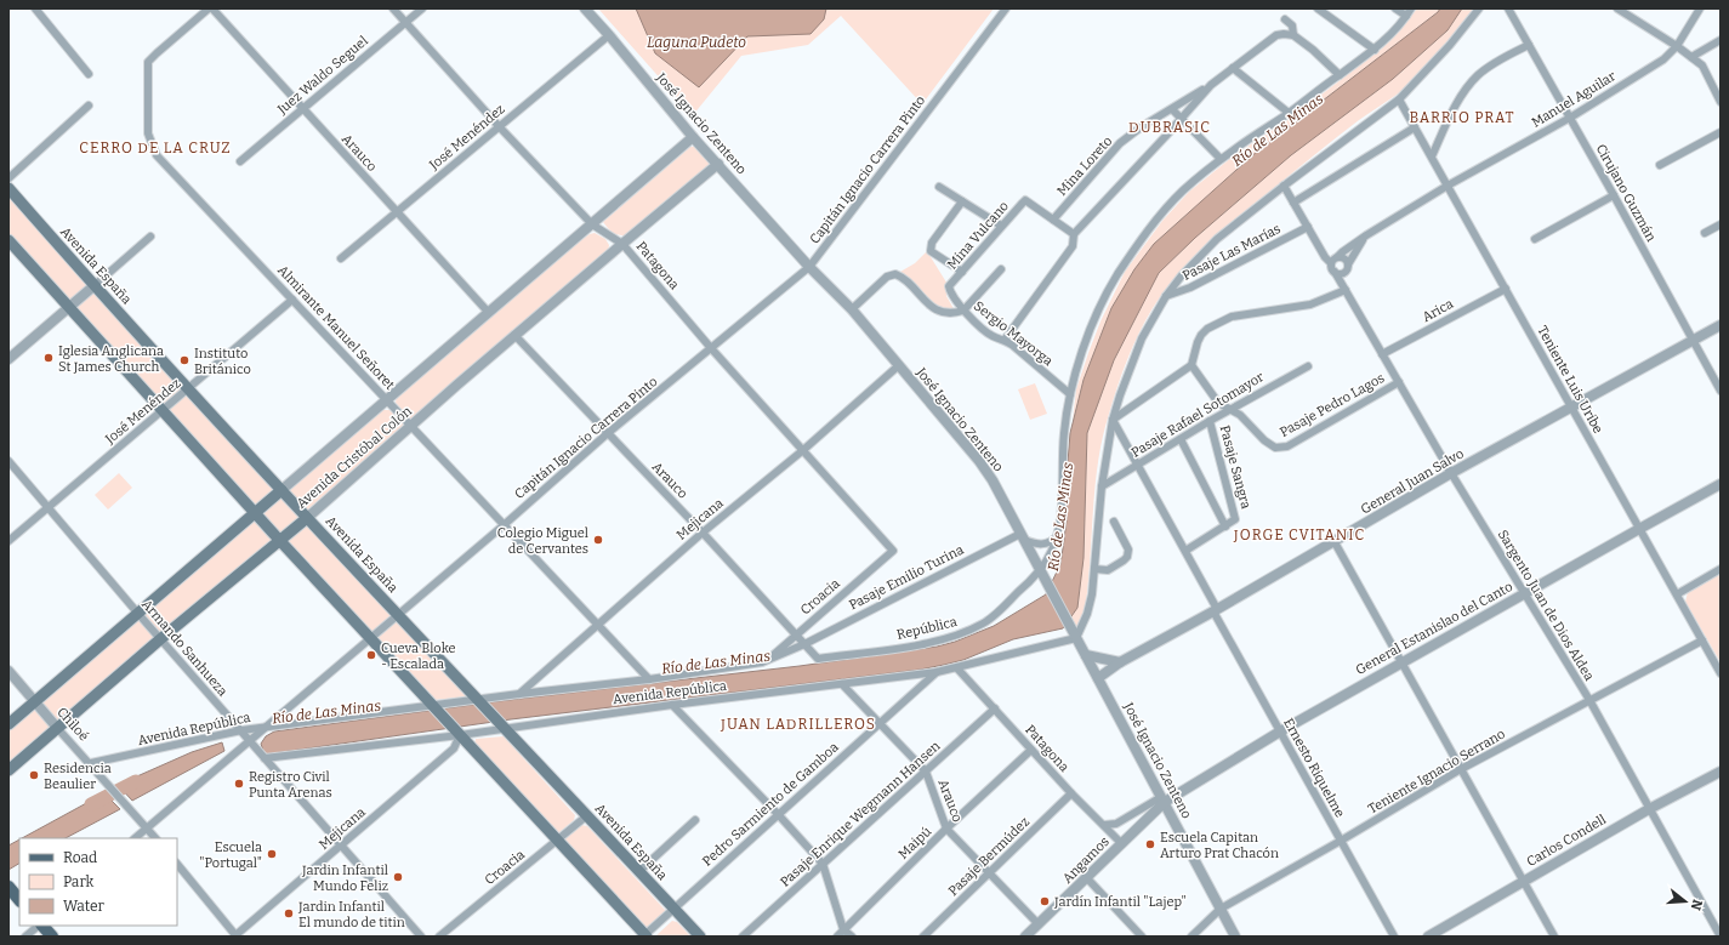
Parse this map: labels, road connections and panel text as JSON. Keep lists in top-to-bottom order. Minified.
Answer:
{"streets":{"main road":["Avenida España","Avenida Cristóbal Colón"],"street":["Juez Waldo Seguel","Manuel Aguilar","José Ignacio Zenteno","José Menéndez","Arauco","Mina Loreto","Capitán Ignacio Carrera Pinto","Cirujano Guzmán","Mina Vulcano","Pasaje Las Marías","Patagona","Arica","Almirante Manuel Señoret","Sergio Mayorga","Teniente Luis Uribe","Pasaje Pedro Lagos","Pasaje Rafael Sotomayor","Pasaje Sangra","General Juan Salvo","Mejicana","Pasaje Emilio Turina","Croacia","Sargento Juan de Dios Aldea","República","General Estanislao del Canto","Armando Sanhueza","Avenida República","Chiloé","Ernesto Riquelme","Teniente Ignacio Serrano","Pedro Sarmiento de Gamboa","Pasaje Enrique Wegmann Hansen","Carlos Condell","Maipú","Pasaje Bermúdez","Angamos"]},"crossings":[["Juez Waldo Seguel","Arauco"],["Juez Waldo Seguel","Patagona"],["Manuel Aguilar","Cirujano Guzmán"],["Manuel Aguilar","Teniente Luis Uribe"],["Manuel Aguilar","Sargento Juan de Dios Aldea"],["José Ignacio Zenteno","José Menéndez"],["José Ignacio Zenteno","Capitán Ignacio Carrera Pinto"],["José Ignacio Zenteno","Avenida Cristóbal Colón"],["José Ignacio Zenteno","General Juan Salvo"],["José Ignacio Zenteno","Mejicana"],["José Ignacio Zenteno","Pasaje Emilio Turina"],["José Ignacio Zenteno","República"],["José Ignacio Zenteno","General Estanislao del Canto"],["José Ignacio Zenteno","Avenida República"],["José Ignacio Zenteno","Teniente Ignacio Serrano"],["José Ignacio Zenteno","Angamos"],["José Menéndez","Arauco"],["José Menéndez","Avenida España"],["José Menéndez","Patagona"],["José Menéndez","Almirante Manuel Señoret"],["José Menéndez","Armando Sanhueza"],["Arauco","Capitán Ignacio Carrera Pinto"],["Arauco","Almirante Manuel Señoret"],["Arauco","Avenida Cristóbal Colón"],["Arauco","Mejicana"],["Arauco","Pasaje Emilio Turina"],["Arauco","Croacia"],["Arauco","República"],["Arauco","Avenida República"],["Arauco","Pedro Sarmiento de Gamboa"],["Arauco","Pasaje Enrique Wegmann Hansen"],["Arauco","Maipú"],["Arauco","Pasaje Bermúdez"],["Arauco","Angamos"],["Mina Loreto","Mina Vulcano"],["Capitán Ignacio Carrera Pinto","Avenida España"],["Capitán Ignacio Carrera Pinto","Patagona"],["Capitán Ignacio Carrera Pinto","Almirante Manuel Señoret"],["Capitán Ignacio Carrera Pinto","Armando Sanhueza"],["Capitán Ignacio Carrera Pinto","Avenida República"],["Capitán Ignacio Carrera Pinto","Chiloé"],["Cirujano Guzmán","General Juan Salvo"],["Mina Vulcano","Sergio Mayorga"],["Avenida España","Avenida Cristóbal Colón"],["Avenida España","Croacia"],["Avenida España","Avenida República"],["Avenida España","Pedro Sarmiento de Gamboa"],["Patagona","Avenida Cristóbal Colón"],["Patagona","Mejicana"],["Patagona","Croacia"],["Patagona","Avenida República"],["Patagona","Pasaje Enrique Wegmann Hansen"],["Patagona","Maipú"],["Patagona","Pasaje Bermúdez"],["Patagona","Angamos"],["Arica","Teniente Luis Uribe"],["Arica","Sargento Juan de Dios Aldea"],["Almirante Manuel Señoret","Avenida Cristóbal Colón"],["Almirante Manuel Señoret","Mejicana"],["Almirante Manuel Señoret","Avenida República"],["Teniente Luis Uribe","General Juan Salvo"],["Teniente Luis Uribe","General Estanislao del Canto"],["Teniente Luis Uribe","Teniente Ignacio Serrano"],["Pasaje Pedro Lagos","Pasaje Rafael Sotomayor"],["Pasaje Pedro Lagos","Sargento Juan de Dios Aldea"],["Pasaje Rafael Sotomayor","Pasaje Sangra"],["Pasaje Rafael Sotomayor","Ernesto Riquelme"],["Avenida Cristóbal Colón","Armando Sanhueza"],["Avenida Cristóbal Colón","Chiloé"],["General Juan Salvo","Sargento Juan de Dios Aldea"],["General Juan Salvo","Ernesto Riquelme"],["Mejicana","Armando Sanhueza"],["Mejicana","Avenida República"],["Pasaje Emilio Turina","Croacia"],["Pasaje Emilio Turina","República"],["Pasaje Emilio Turina","Avenida República"],["Croacia","Avenida República"],["Sargento Juan de Dios Aldea","General Estanislao del Canto"],["Sargento Juan de Dios Aldea","Teniente Ignacio Serrano"],["Sargento Juan de Dios Aldea","Carlos Condell"],["General Estanislao del Canto","Ernesto Riquelme"],["General Estanislao del Canto","Angamos"],["Armando Sanhueza","Avenida República"],["Avenida República","Chiloé"],["Avenida República","Pedro Sarmiento de Gamboa"],["Ernesto Riquelme","Teniente Ignacio Serrano"]],"districts":["BARRIO PRAT","DUBRASIC","CERRO DE LA CRUZ","JORGE CVITANIC","JUAN LADRILLEROS"],"water":["Laguna Pudeto","Río de Las Minas"],"places":["Iglesia Anglicana St James Church","Instituto Británico","Colegio Miguel de Cervantes","Cueva Bloke - Escalada","Residencia Beaulier","Registro Civil Punta Arenas","Escuela Capitan Arturo Prat Chacón","Escuela \"Portugal\"","Jardin Infantil Mundo Feliz","Jardín Infantil \"Lajep\"","Jardin Infantil El mundo de titin"],"legend":["Road","Park","Water"],"north":"right"}
